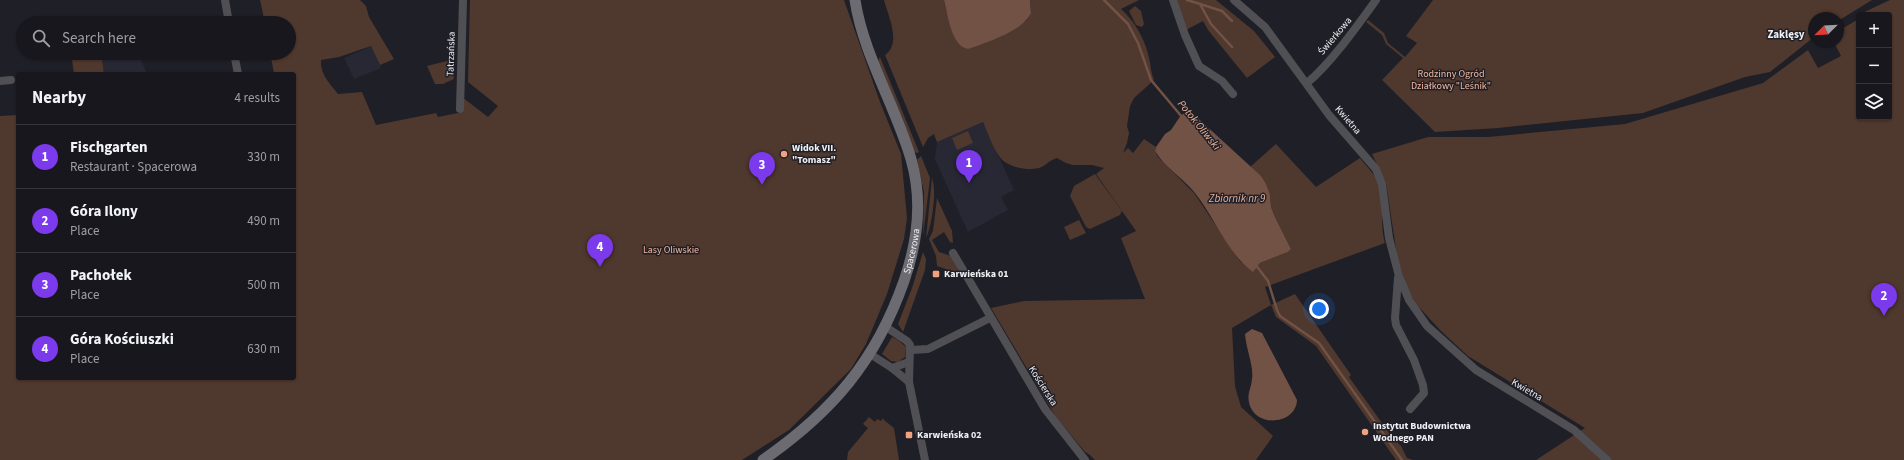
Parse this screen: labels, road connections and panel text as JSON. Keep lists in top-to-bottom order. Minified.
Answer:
{"streets":{"main road":["Spacerowa"],"street":["Świerkowa","Tatrzańska","Kwietna","Kościerska"]},"crossings":[["Świerkowa","Kwietna"]],"districts":["Zaklęsy"],"water":["Potok Oliwski","Zbiornik nr 9"],"parks":["Rodzinny Ogród Działkowy \"Leśnik\"","Lasy Oliwskie"],"places":{"other":["Widok VII. \"Tomasz\"","Instytut Budownictwa Wodnego PAN"],"transit":["Karwieńska 01","Karwieńska 02"]},"north":"bottom left","page":{"map_buttons":["+","−"],"search":"Search here","heading":["Nearby","4 results"],"list":[{"mark":"1","name":"Fischgarten","note":"Restaurant · Spacerowa","value":"330 m"},{"mark":"2","name":"Góra Ilony","note":"Place","value":"490 m"},{"mark":"3","name":"Pachołek","note":"Place","value":"500 m"},{"mark":"4","name":"Góra Kościuszki","note":"Place","value":"630 m"}],"pins":["1","3","4","2"]}}
